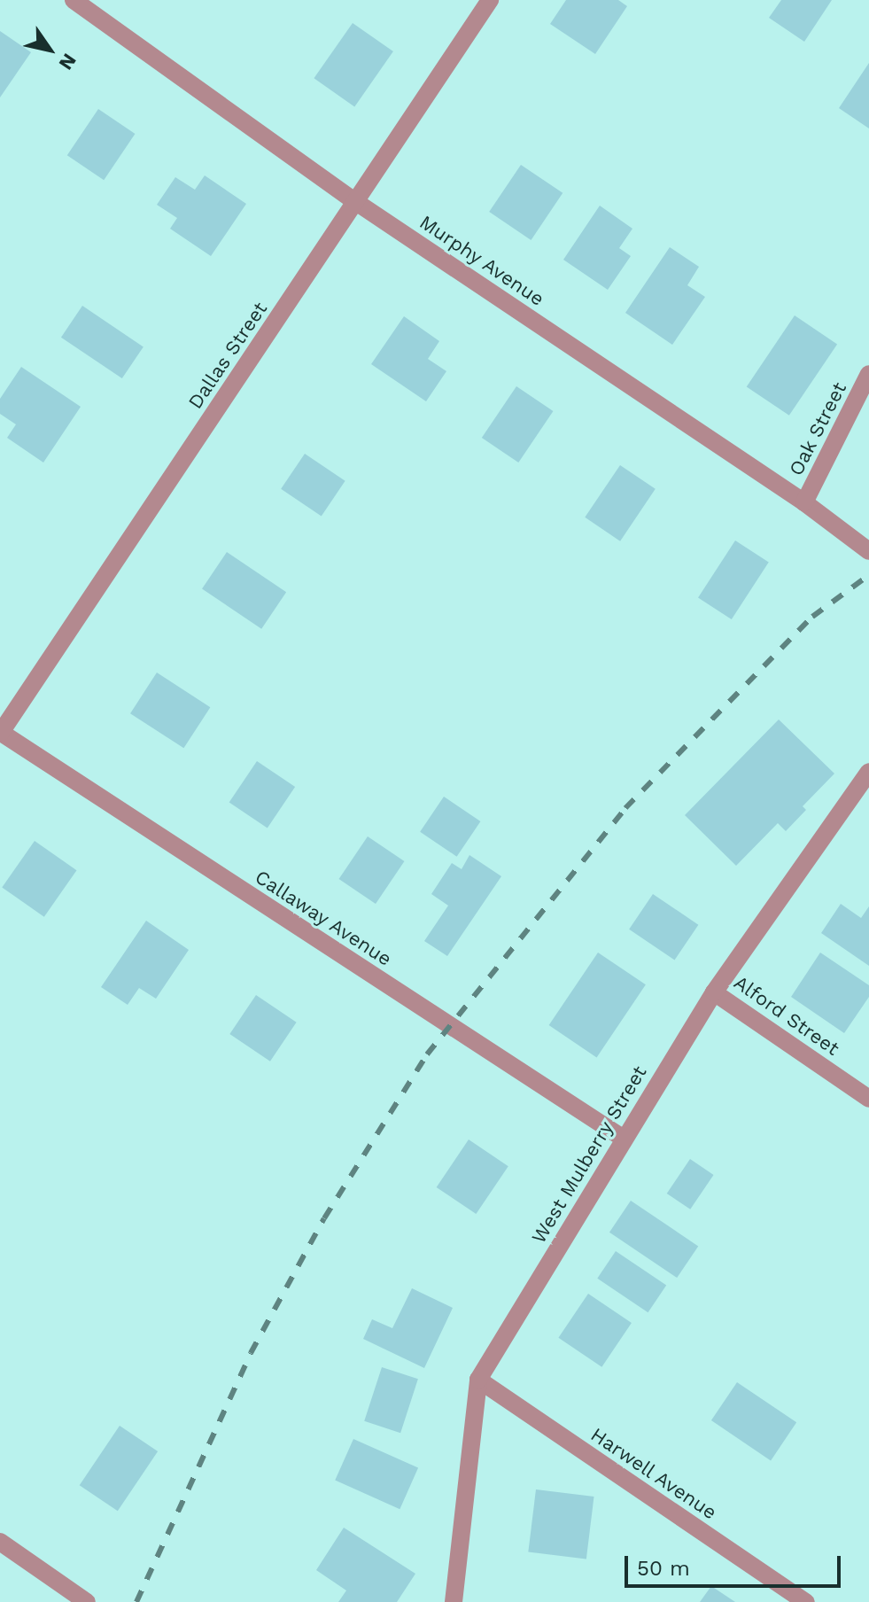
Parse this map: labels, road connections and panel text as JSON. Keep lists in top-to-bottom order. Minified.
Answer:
{"streets":{"street":["Murphy Avenue","Dallas Street","Oak Street","Callaway Avenue","Alford Street","West Mulberry Street","Harwell Avenue"]},"crossings":[["Murphy Avenue","Dallas Street"],["Murphy Avenue","Oak Street"],["Dallas Street","Callaway Avenue"],["Callaway Avenue","West Mulberry Street"],["Alford Street","West Mulberry Street"],["West Mulberry Street","Harwell Avenue"]],"scale_bar":"50 m","north":"bottom right"}
